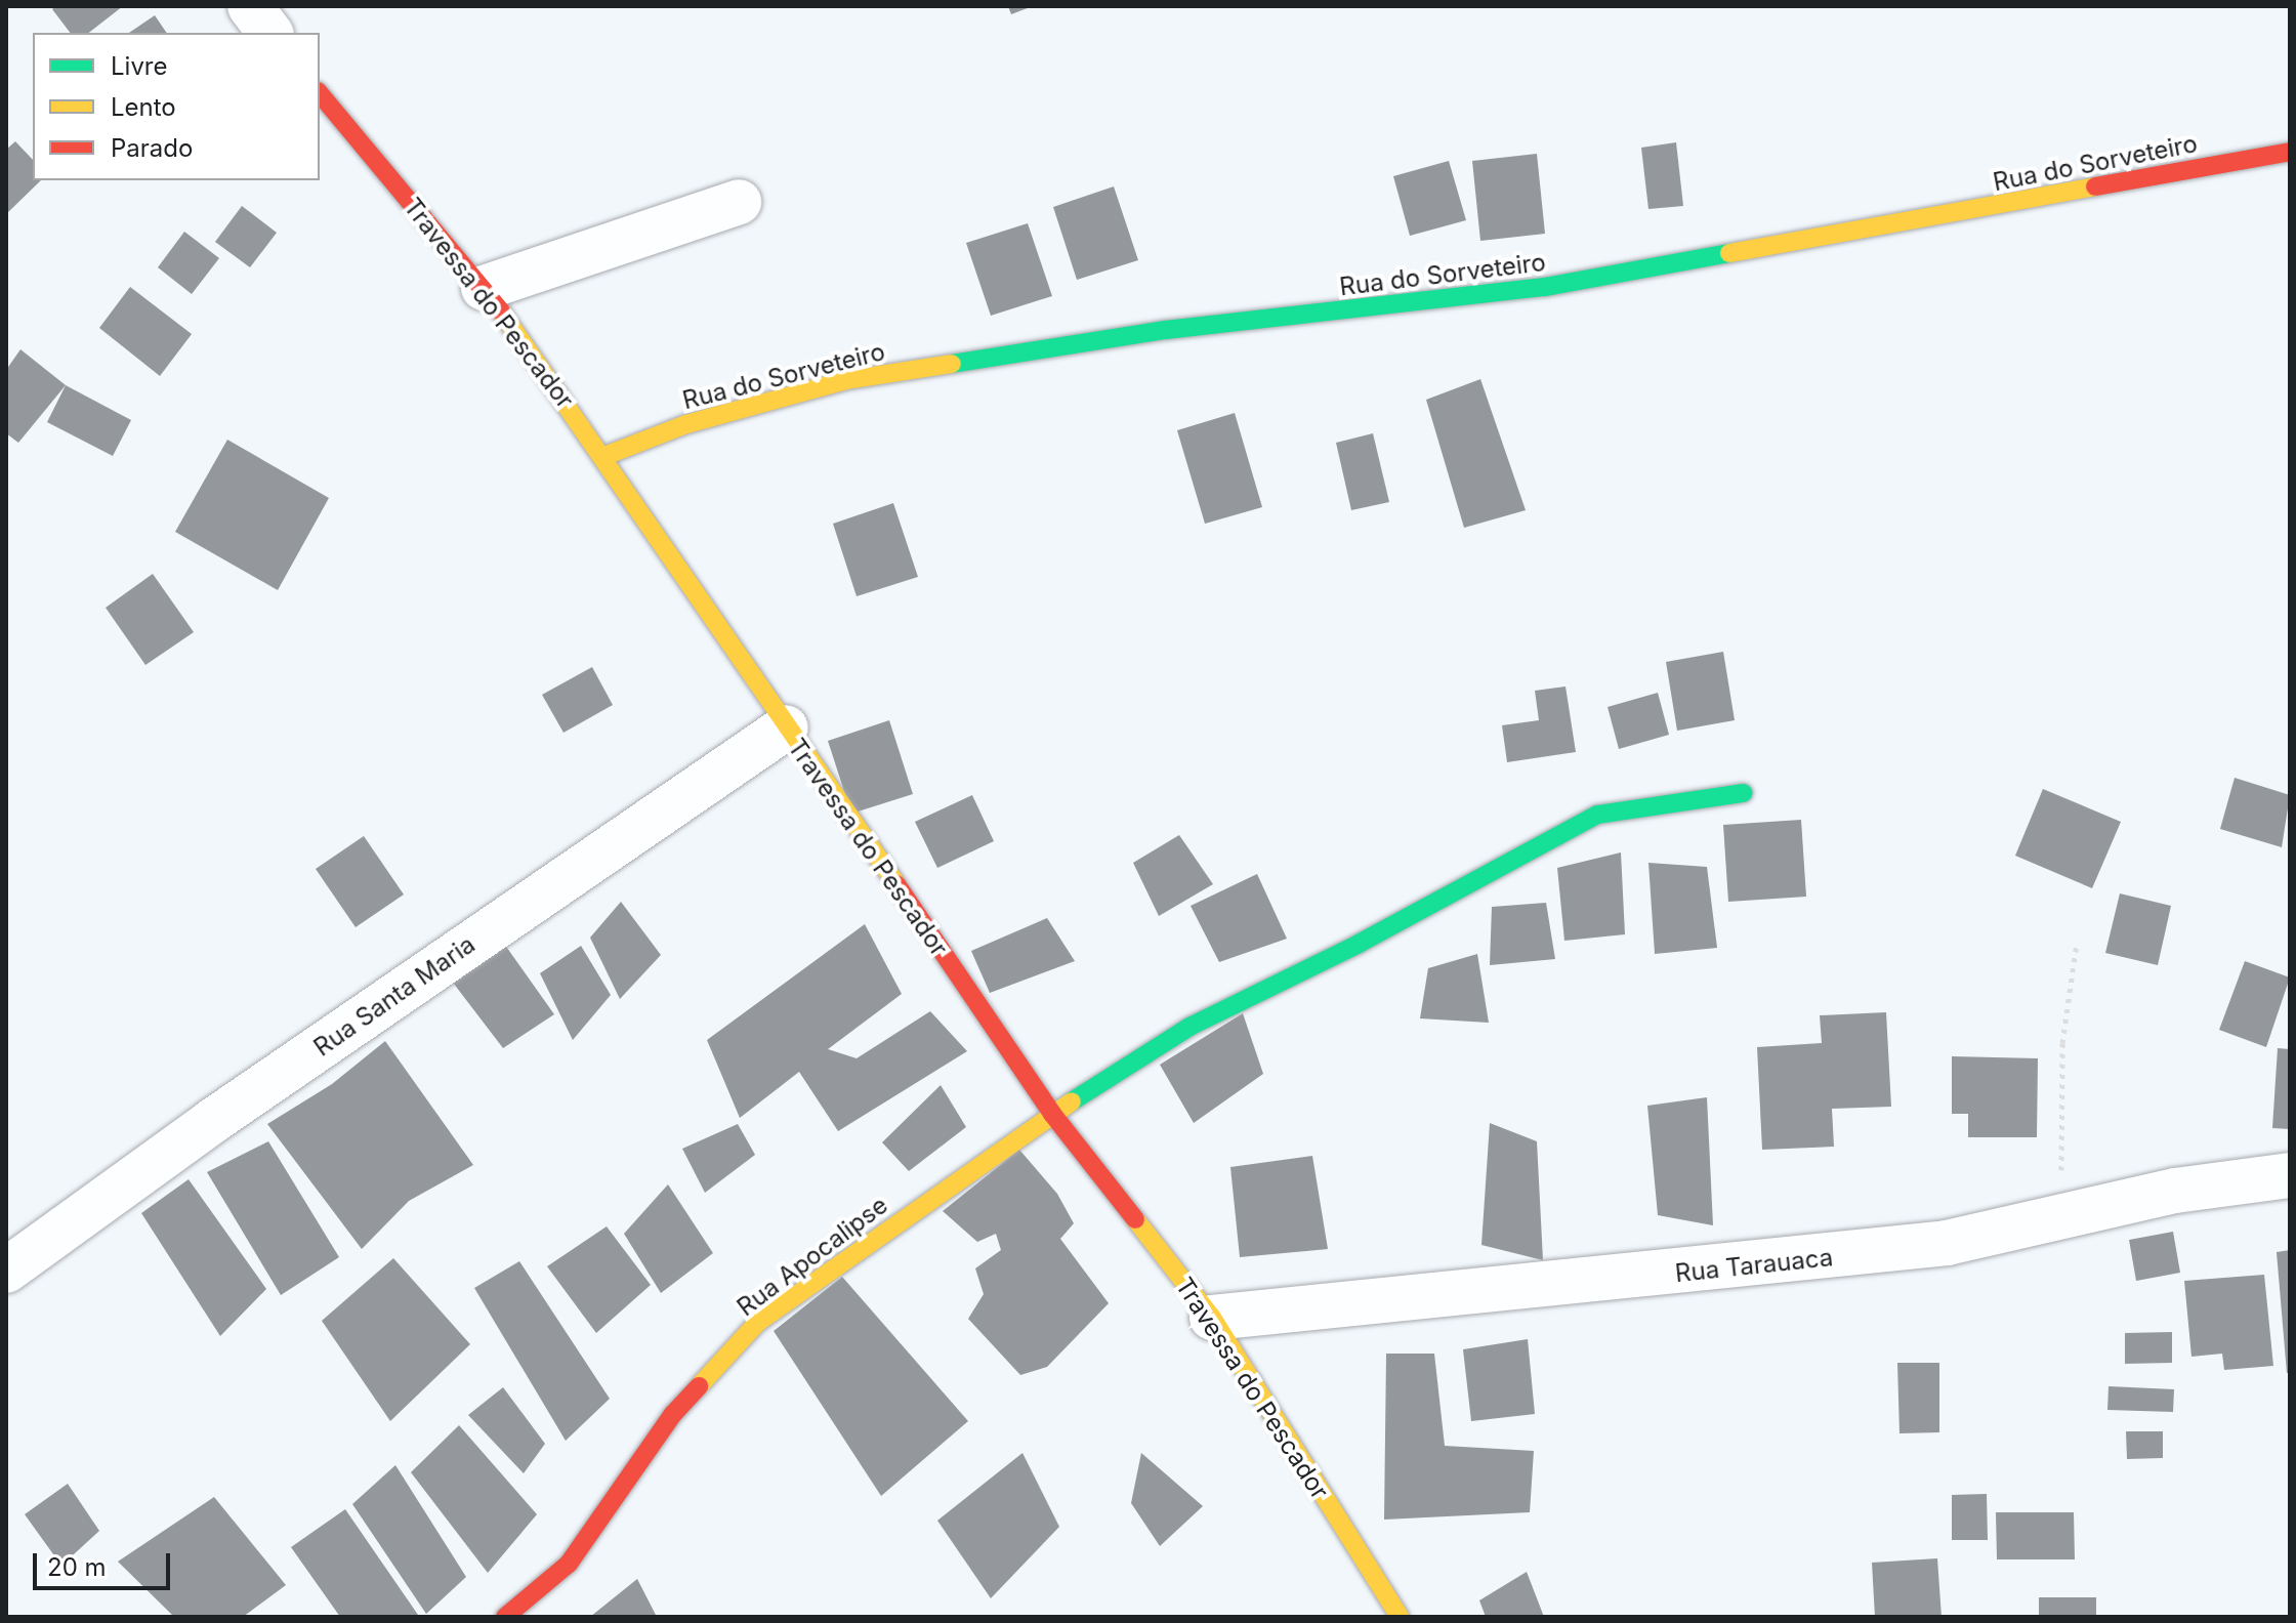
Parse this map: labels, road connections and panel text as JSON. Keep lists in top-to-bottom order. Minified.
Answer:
{"streets":{"street":["Rua do Sorveteiro","Travessa do Pescador","Rua Santa Maria","Rua Apocalipse","Rua Tarauaca"]},"crossings":[["Rua do Sorveteiro","Travessa do Pescador"],["Travessa do Pescador","Rua Santa Maria"],["Travessa do Pescador","Rua Apocalipse"],["Travessa do Pescador","Rua Tarauaca"]],"legend":["Livre","Lento","Parado"],"scale_bar":"20 m"}
